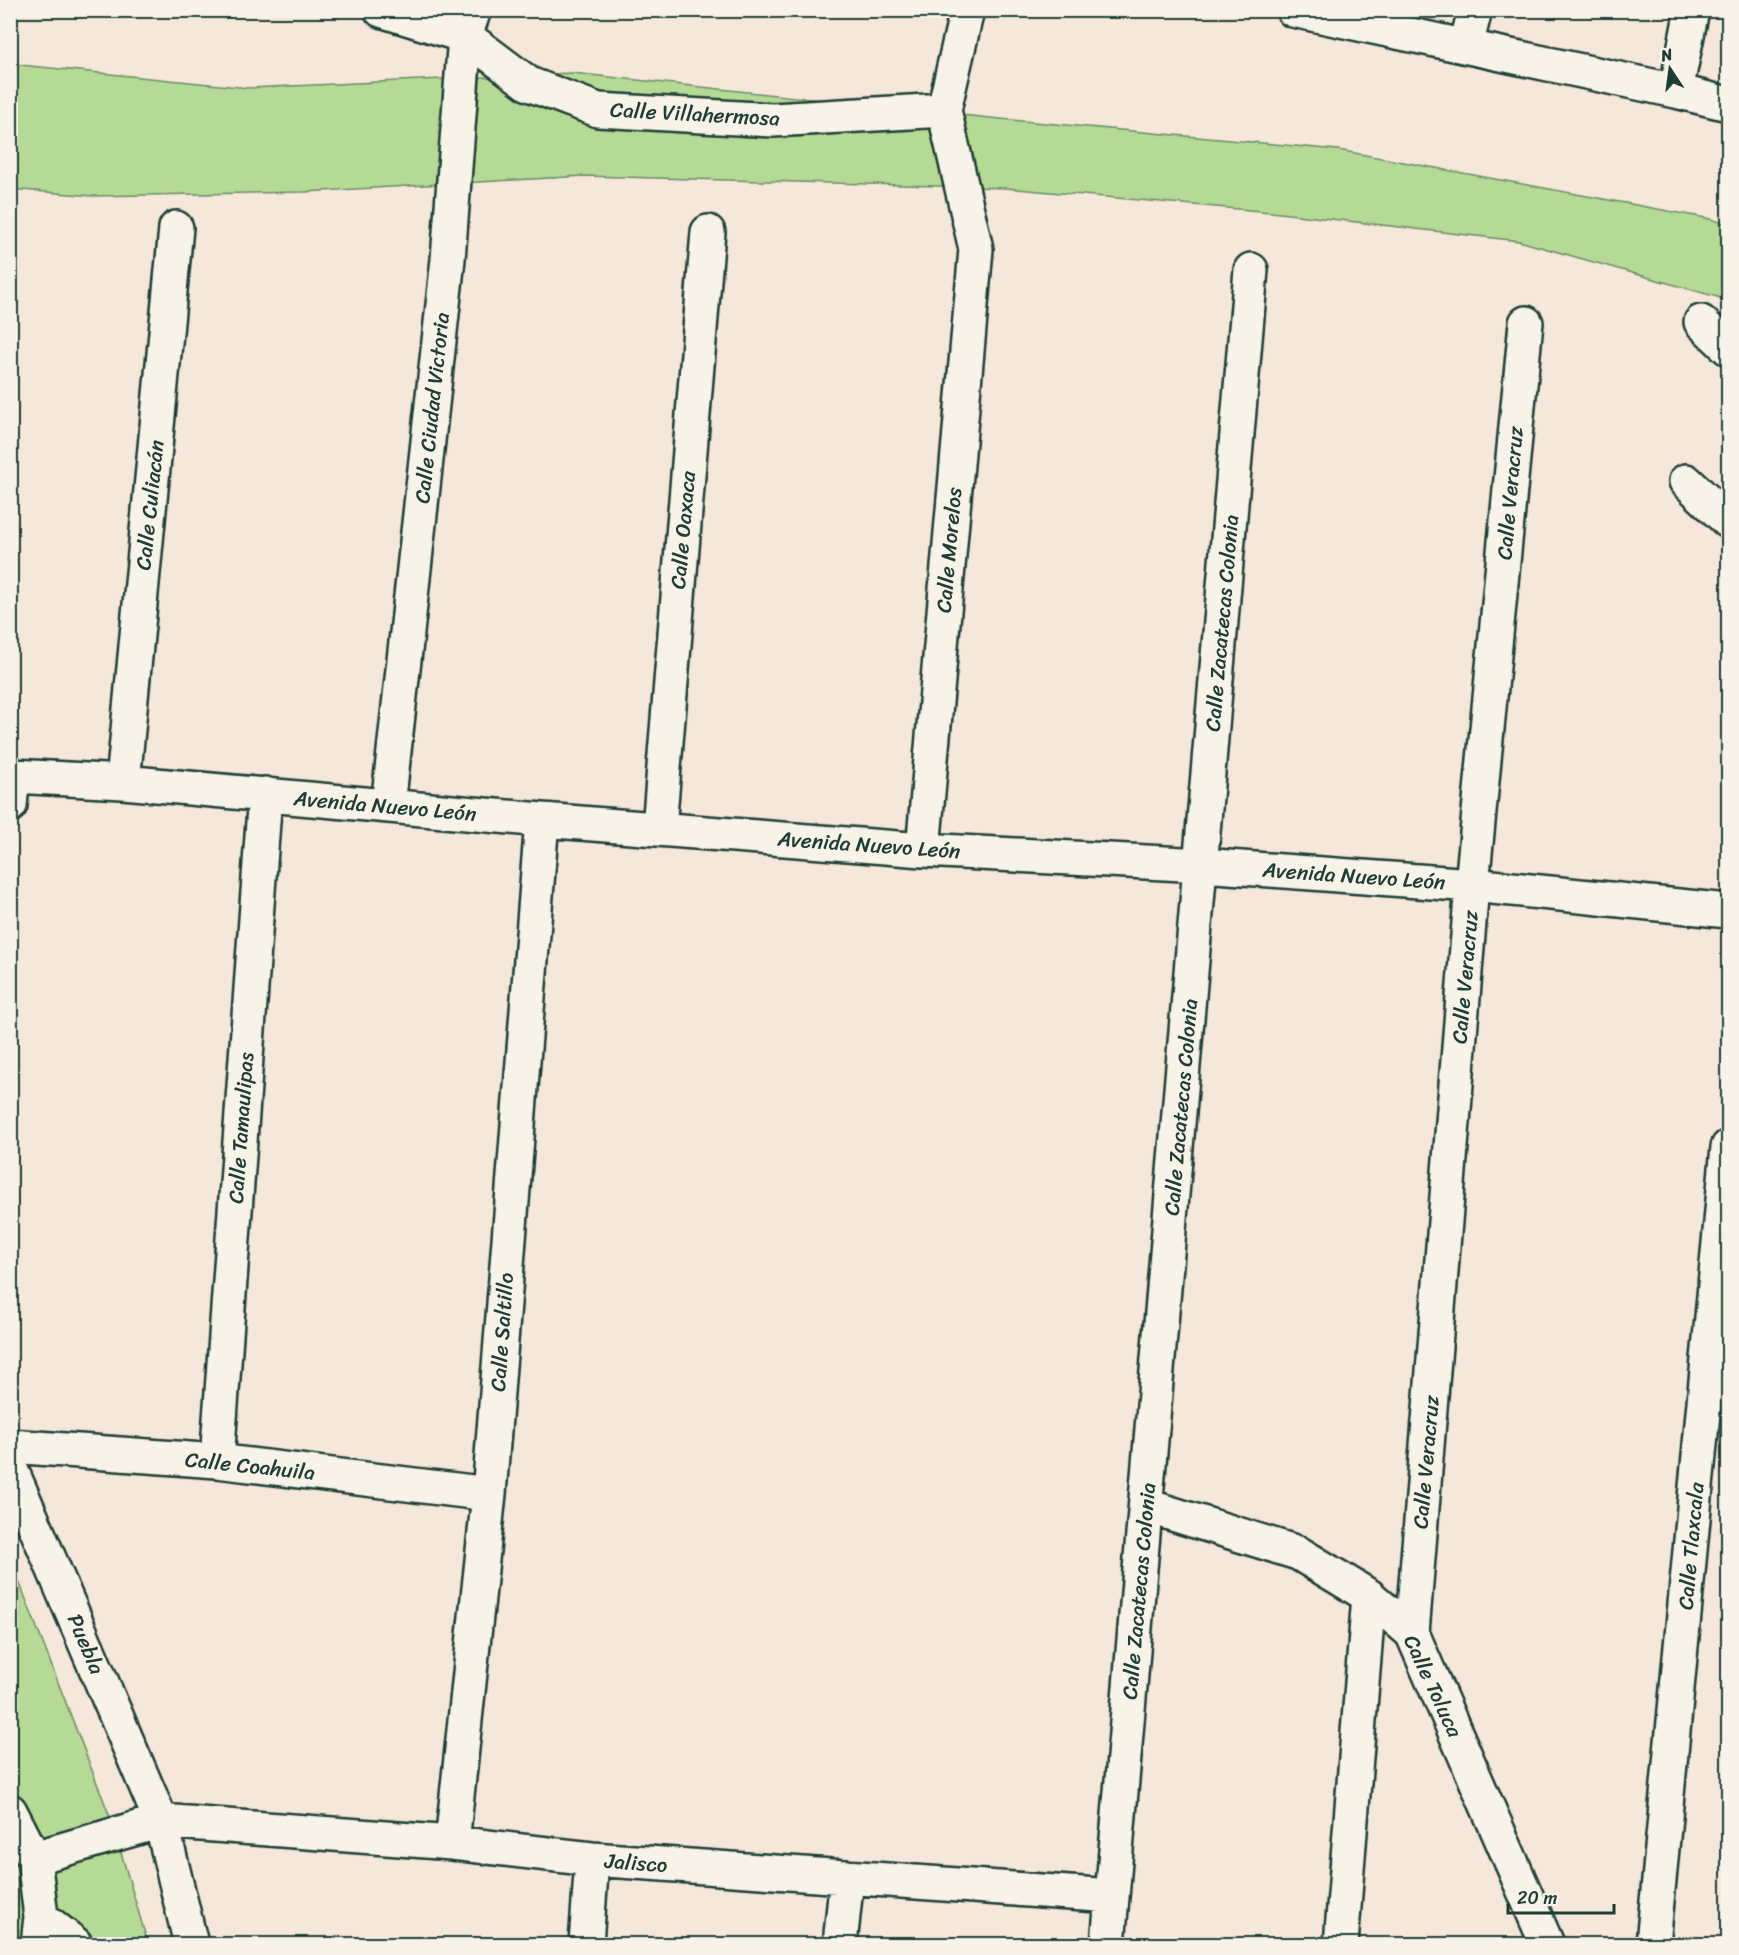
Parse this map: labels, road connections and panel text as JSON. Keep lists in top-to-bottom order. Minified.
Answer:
{"streets":{"street":["Calle Villahermosa","Calle Ciudad Victoria","Calle Veracruz","Calle Culiacán","Calle Oaxaca","Calle Morelos","Calle Zacatecas Colonia","Avenida Nuevo León","Calle Tamaulipas","Calle Saltillo","Calle Coahuila","Calle Tlaxcala","Puebla","Calle Toluca","Jalisco"]},"crossings":[["Calle Villahermosa","Calle Ciudad Victoria"],["Calle Villahermosa","Calle Morelos"],["Calle Ciudad Victoria","Avenida Nuevo León"],["Calle Veracruz","Avenida Nuevo León"],["Calle Veracruz","Calle Toluca"],["Calle Culiacán","Avenida Nuevo León"],["Calle Oaxaca","Avenida Nuevo León"],["Calle Morelos","Avenida Nuevo León"],["Calle Zacatecas Colonia","Avenida Nuevo León"],["Calle Zacatecas Colonia","Calle Toluca"],["Calle Zacatecas Colonia","Jalisco"],["Avenida Nuevo León","Calle Tamaulipas"],["Avenida Nuevo León","Calle Saltillo"],["Calle Tamaulipas","Calle Coahuila"],["Calle Saltillo","Calle Coahuila"],["Calle Saltillo","Jalisco"],["Puebla","Jalisco"]],"scale_bar":"20 m","north":"top"}
